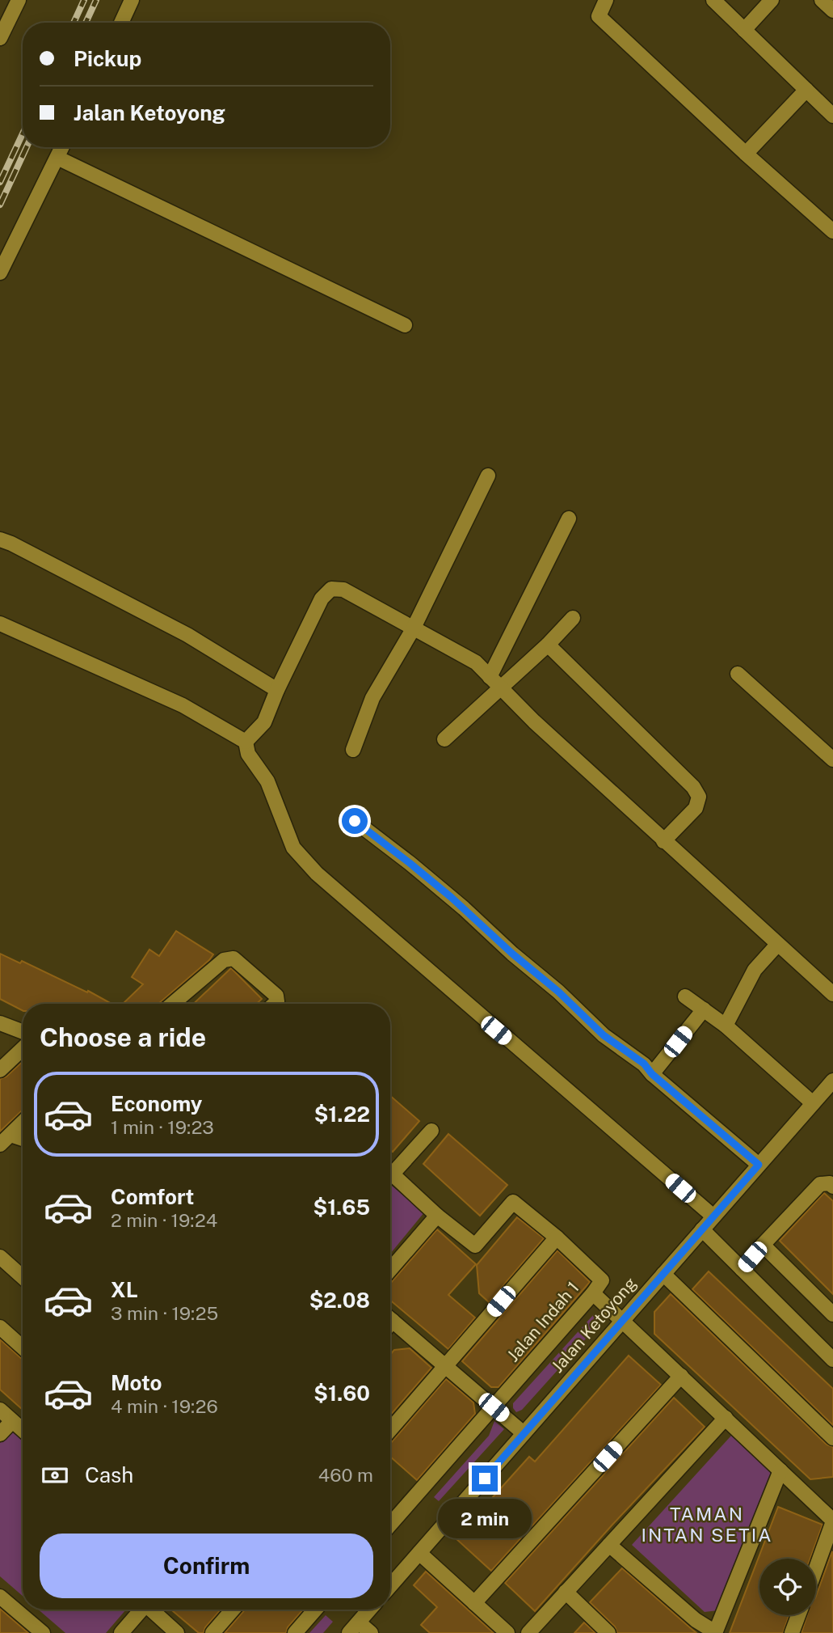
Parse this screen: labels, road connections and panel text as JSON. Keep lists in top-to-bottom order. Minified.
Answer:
{"streets":{"street":["Jalan Indah 1","Jalan Ketoyong"]},"districts":["TAMAN INTAN SETIA"],"page":{"banner":["Pickup","Jalan Ketoyong"],"heading":"Choose a ride","list":[{"name":"Economy","note":"1 min · 19:23","value":"$1.22"},{"name":"Comfort","note":"2 min · 19:24","value":"$1.65"},{"name":"XL","note":"3 min · 19:25","value":"$2.08"},{"name":"Moto","note":"4 min · 19:26","value":"$1.60"}],"pay":["Cash","460 m"],"bubble":"2 min","buttons":"Confirm"}}
